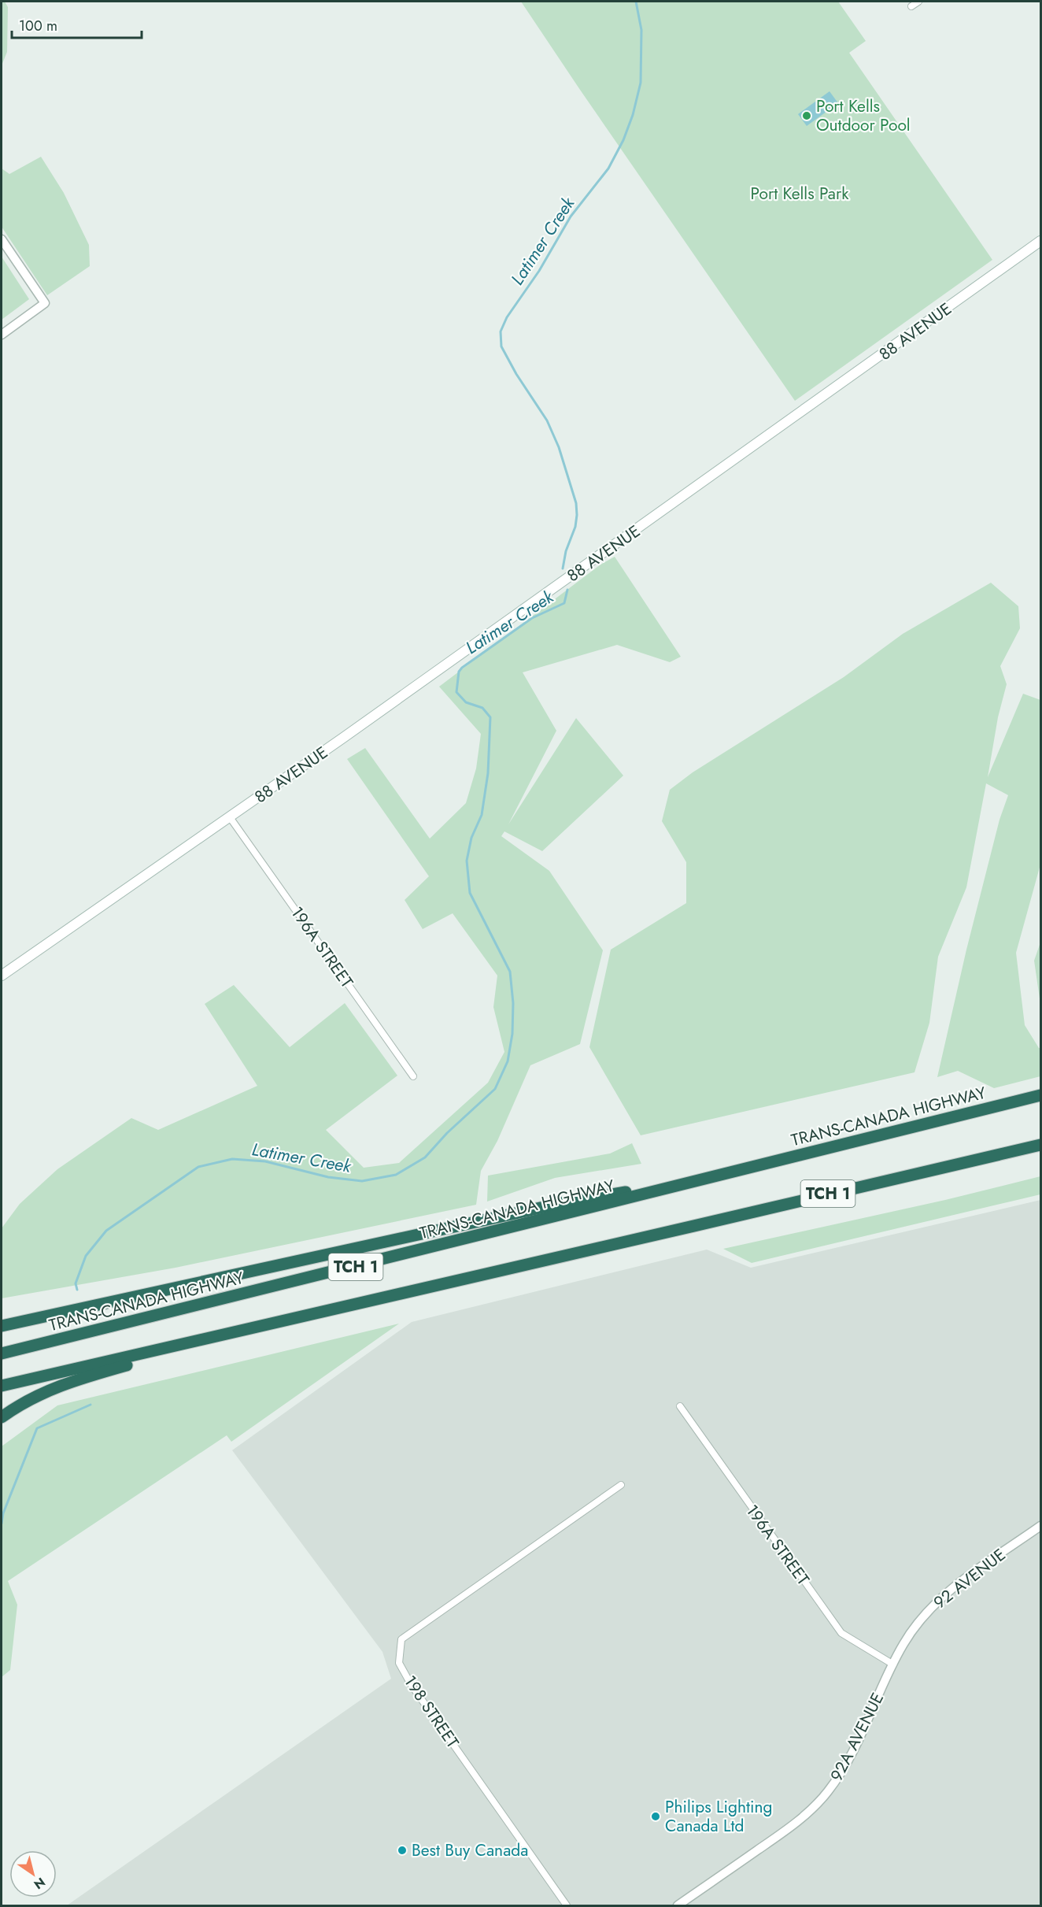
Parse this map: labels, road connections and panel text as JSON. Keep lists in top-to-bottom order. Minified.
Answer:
{"streets":{"highway":["TRANS-CANADA HIGHWAY","TCH 1"],"main road":["88 AVENUE"],"street":["196A STREET","92 AVENUE","198 STREET","92A AVENUE"]},"crossings":[["88 AVENUE","196A STREET"],["196A STREET","92 AVENUE"],["196A STREET","92A AVENUE"],["92 AVENUE","92A AVENUE"]],"water":["Latimer Creek"],"parks":["Port Kells Park"],"places":["Port Kells Outdoor Pool","Philips Lighting Canada Ltd","Best Buy Canada"],"scale_bar":"100 m","north":"bottom right"}
